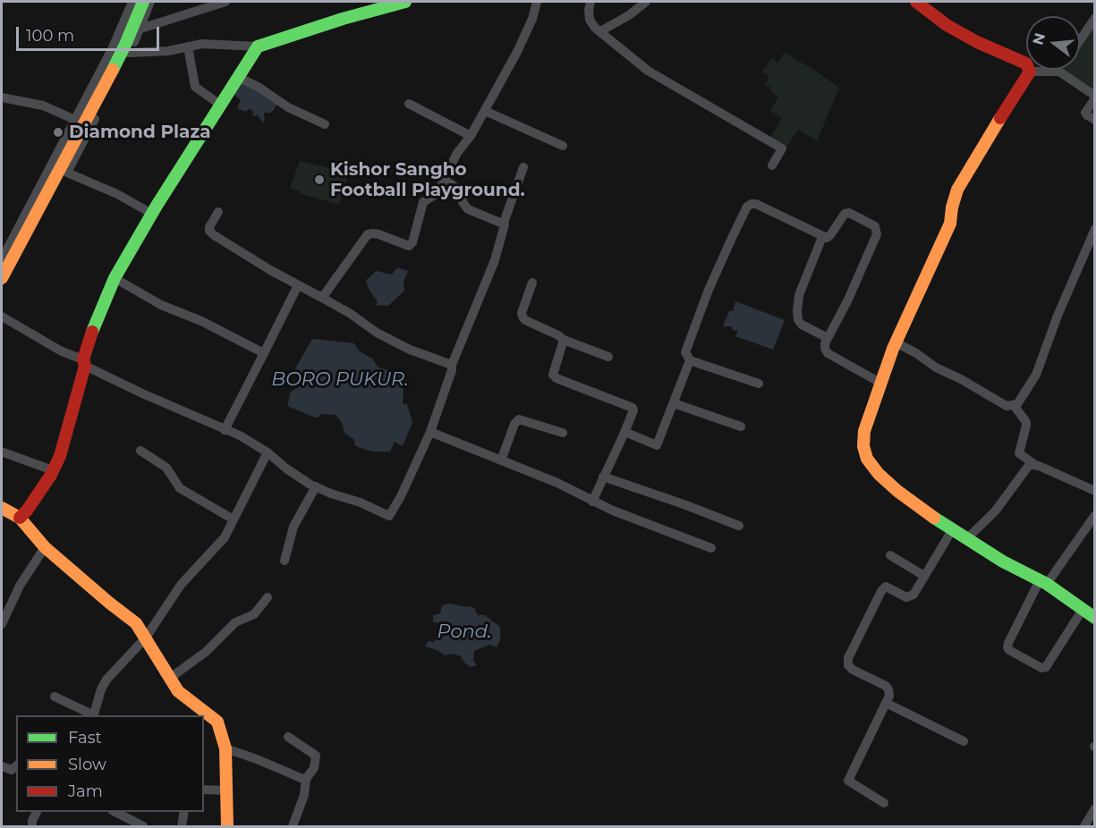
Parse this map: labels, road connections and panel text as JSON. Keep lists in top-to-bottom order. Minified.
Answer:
{"water":["BORO PUKUR.","Pond."],"places":["Diamond Plaza","Kishor Sangho Football Playground."],"legend":["Fast","Slow","Jam"],"scale_bar":"100 m","north":"left"}
